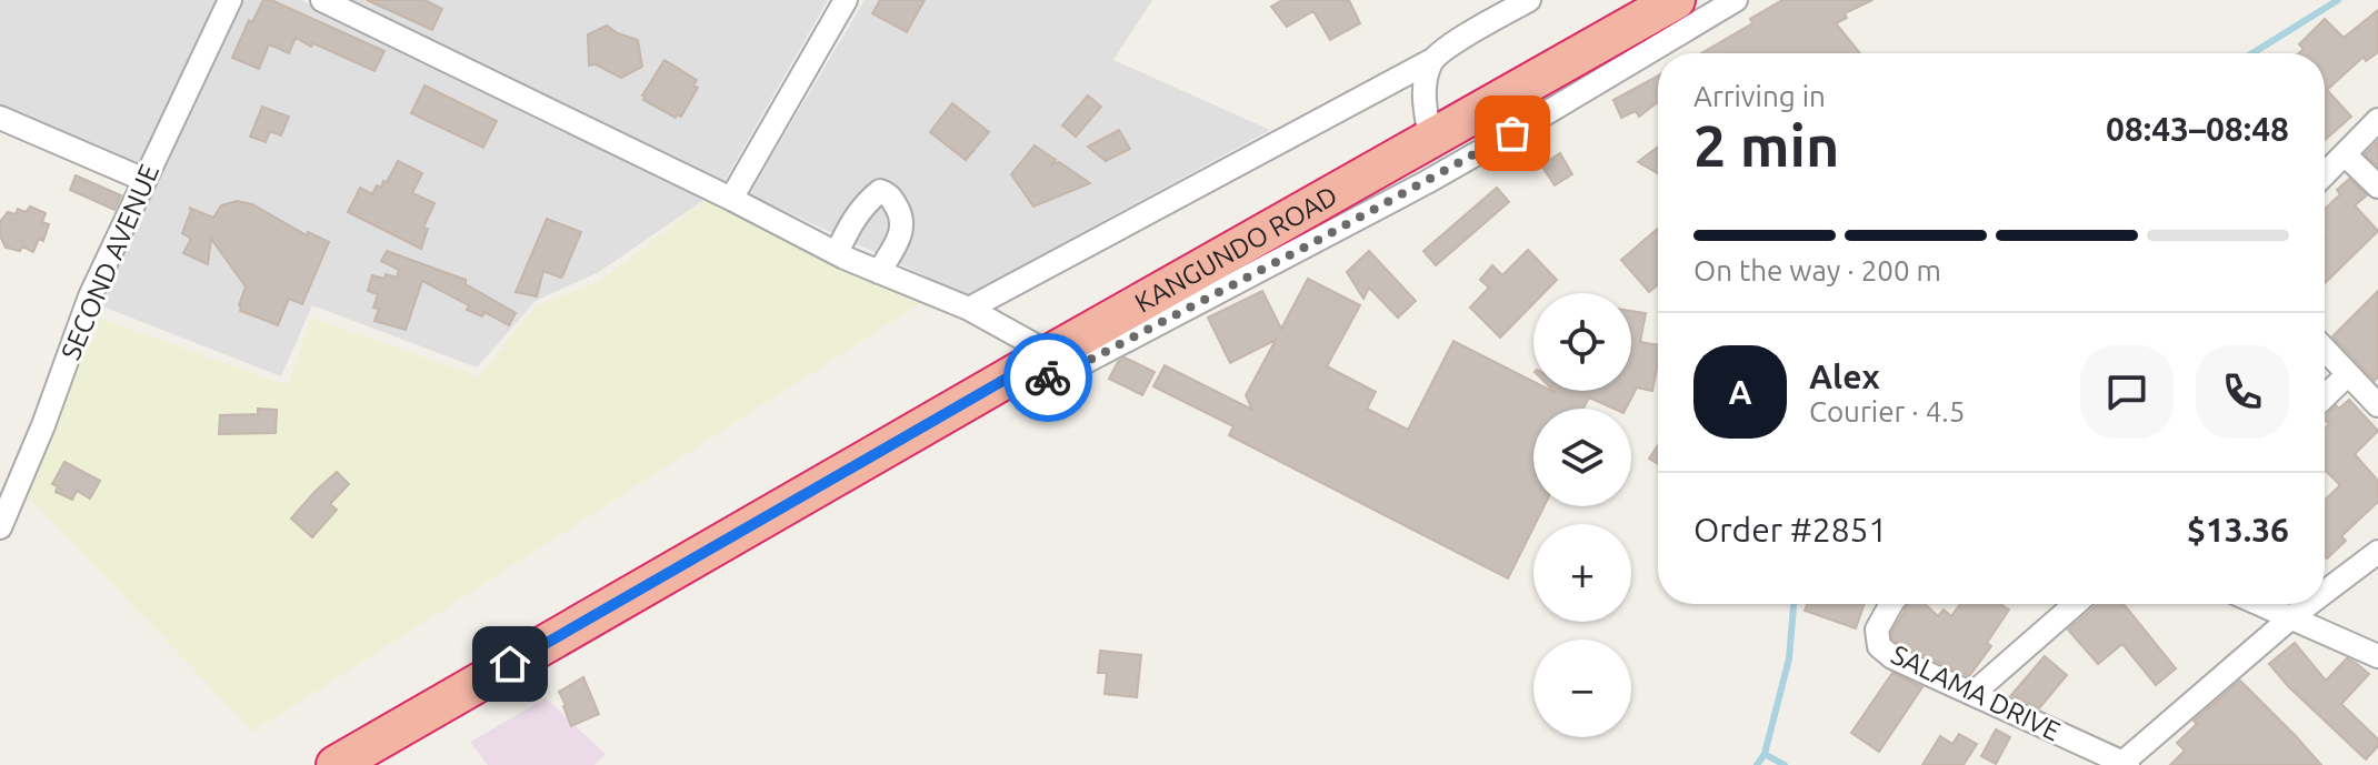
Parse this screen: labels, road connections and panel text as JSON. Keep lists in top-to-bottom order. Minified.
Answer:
{"streets":{"highway":["KANGUNDO ROAD"],"street":["SECOND AVENUE","SALAMA DRIVE"]},"page":{"heading":["2 min","Arriving in","08:43–08:48"],"panel":["Alex","Courier · 4.5","Order #2851","$13.36"],"bar":"On the way · 200 m","map_buttons":["+","−"],"round":"A"}}
